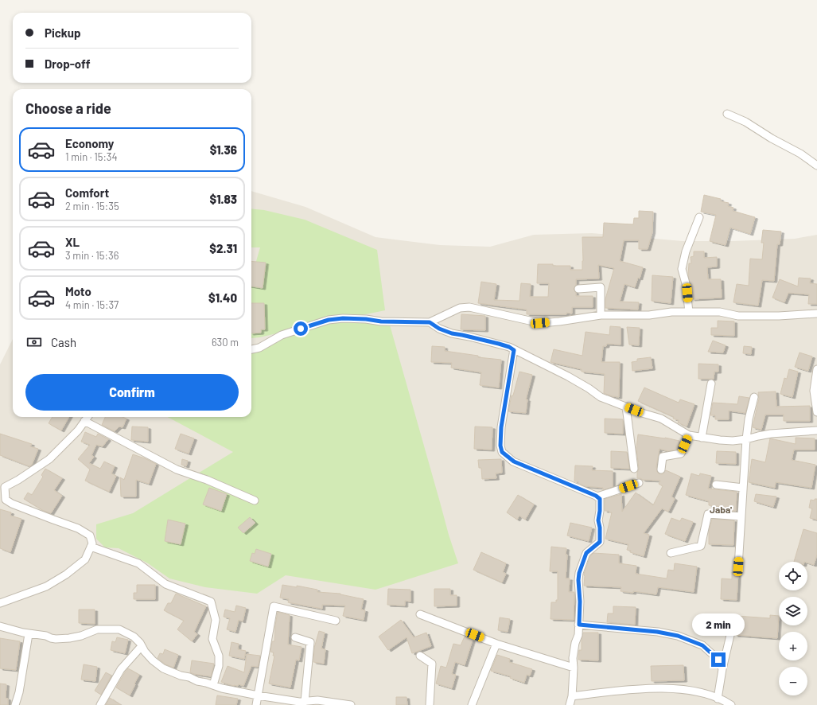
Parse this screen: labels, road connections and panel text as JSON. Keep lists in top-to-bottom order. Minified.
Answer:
{"districts":["Jaba'"],"page":{"banner":["Pickup","Drop-off"],"heading":"Choose a ride","list":[{"name":"Economy","note":"1 min · 15:34","value":"$1.36"},{"name":"Comfort","note":"2 min · 15:35","value":"$1.83"},{"name":"XL","note":"3 min · 15:36","value":"$2.31"},{"name":"Moto","note":"4 min · 15:37","value":"$1.40"}],"pay":["Cash","630 m"],"buttons":"Confirm","map_buttons":["+","−"],"bubble":"2 min"}}
